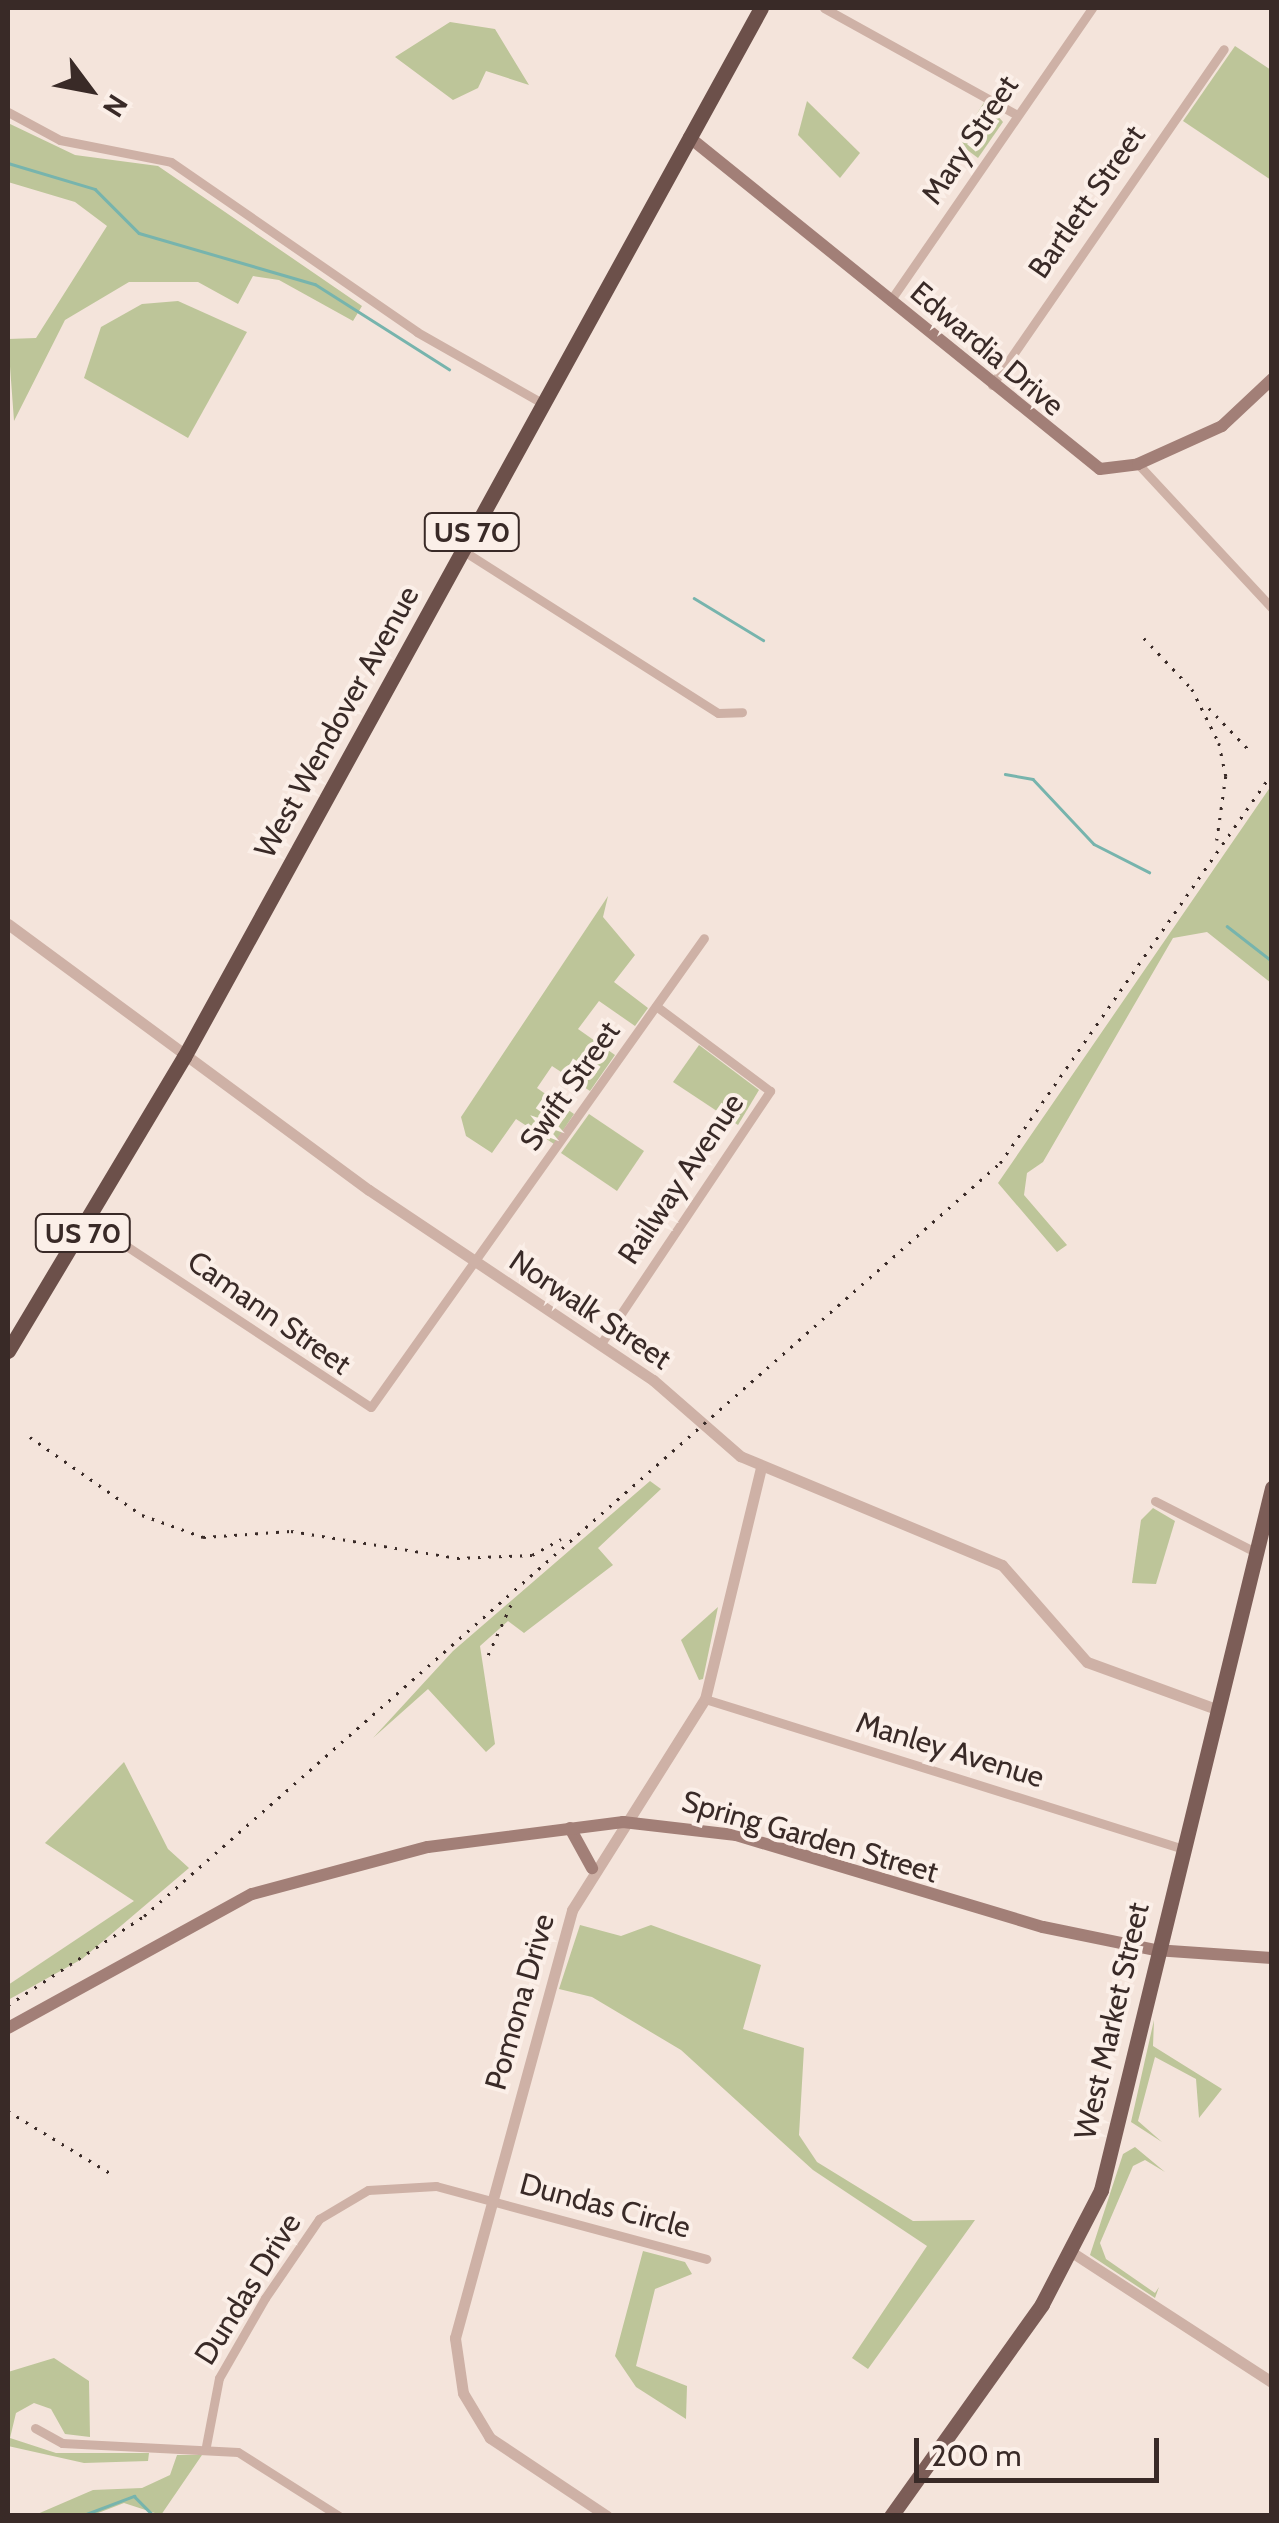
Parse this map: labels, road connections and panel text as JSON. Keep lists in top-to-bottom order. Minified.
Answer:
{"streets":{"highway":["US 70","West Wendover Avenue"],"main road":["Edwardia Drive","Spring Garden Street","West Market Street"],"street":["Mary Street","Bartlett Street","Swift Street","Railway Avenue","Norwalk Street","Camann Street","Manley Avenue","Pomona Drive","Dundas Circle","Dundas Drive"]},"crossings":[["Mary Street","Edwardia Drive"],["Bartlett Street","Edwardia Drive"],["Edwardia Drive","West Wendover Avenue"],["West Wendover Avenue","Norwalk Street"],["West Wendover Avenue","Camann Street"],["Swift Street","Railway Avenue"],["Swift Street","Norwalk Street"],["Swift Street","Camann Street"],["Railway Avenue","Norwalk Street"],["Norwalk Street","Camann Street"],["Norwalk Street","Pomona Drive"],["Norwalk Street","West Market Street"],["Manley Avenue","Pomona Drive"],["Manley Avenue","West Market Street"],["Spring Garden Street","Pomona Drive"],["Spring Garden Street","West Market Street"],["Pomona Drive","Dundas Circle"],["Pomona Drive","Dundas Drive"],["Dundas Circle","Dundas Drive"]],"scale_bar":"200 m","north":"bottom right"}
